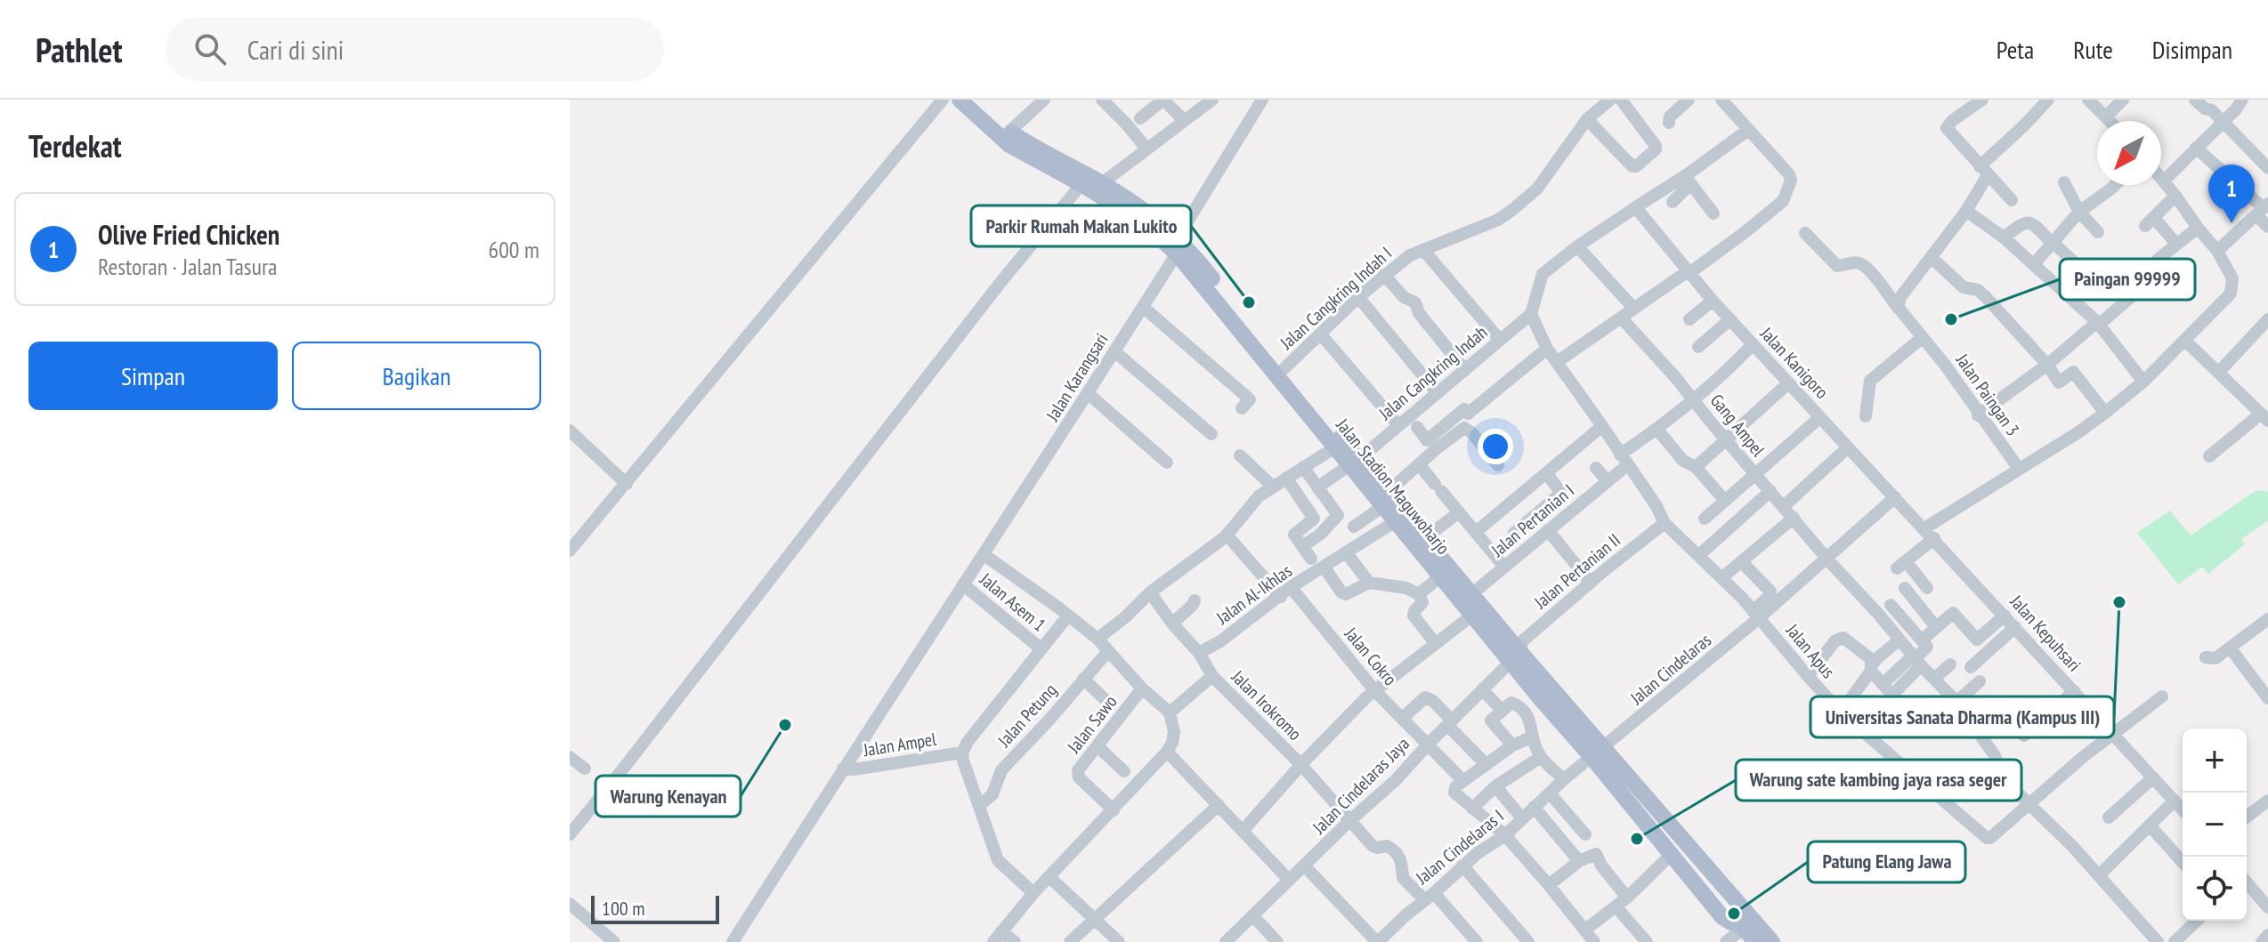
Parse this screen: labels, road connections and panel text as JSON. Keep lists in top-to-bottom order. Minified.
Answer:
{"streets":{"main road":["Jalan Stadion Maguwoharjo"],"street":["Jalan Cangkring Indah I","Jalan Kanigoro","Jalan Cangkring Indah","Jalan Karangsari","Jalan Paingan 3","Gang Ampel","Jalan Pertanian I","Jalan Pertanian II","Jalan Al-Ikhlas","Jalan Asem 1","Jalan Kepuhsari","Jalan Apus","Jalan Cokro","Jalan Cindelaras","Jalan Irokromo","Jalan Petung","Jalan Sawo","Jalan Ampel","Jalan Cindelaras Jaya","Jalan Cindelaras I"]},"crossings":[["Jalan Cangkring Indah I","Jalan Stadion Maguwoharjo"],["Jalan Kanigoro","Jalan Pertanian I"],["Jalan Kanigoro","Jalan Kepuhsari"],["Jalan Kanigoro","Jalan Cindelaras"],["Jalan Cangkring Indah","Jalan Stadion Maguwoharjo"],["Jalan Cangkring Indah","Jalan Apus"],["Jalan Karangsari","Jalan Stadion Maguwoharjo"],["Jalan Karangsari","Jalan Asem 1"],["Jalan Karangsari","Jalan Ampel"],["Gang Ampel","Jalan Pertanian I"],["Gang Ampel","Jalan Apus"],["Gang Ampel","Jalan Cindelaras"],["Jalan Stadion Maguwoharjo","Jalan Pertanian I"],["Jalan Stadion Maguwoharjo","Jalan Pertanian II"],["Jalan Stadion Maguwoharjo","Jalan Al-Ikhlas"],["Jalan Stadion Maguwoharjo","Jalan Cindelaras"],["Jalan Stadion Maguwoharjo","Jalan Cindelaras Jaya"],["Jalan Stadion Maguwoharjo","Jalan Cindelaras I"],["Jalan Pertanian I","Jalan Apus"],["Jalan Pertanian I","Jalan Irokromo"],["Jalan Pertanian II","Jalan Apus"],["Jalan Pertanian II","Jalan Cindelaras Jaya"],["Jalan Al-Ikhlas","Jalan Cokro"],["Jalan Al-Ikhlas","Jalan Irokromo"],["Jalan Apus","Jalan Cindelaras"],["Jalan Cokro","Jalan Irokromo"],["Jalan Cokro","Jalan Cindelaras Jaya"],["Jalan Cindelaras","Jalan Cindelaras I"]],"places":["Parkir Rumah Makan Lukito","Paingan 99999","Universitas Sanata Dharma (Kampus III)","Warung Kenayan","Warung sate kambing jaya rasa seger","Patung Elang Jawa"],"scale_bar":"100 m","north":"bottom left","page":{"header":"Pathlet","search":"Cari di sini","nav":["Peta","Rute","Disimpan"],"heading":"Terdekat","pins":"1","list":[{"mark":"1","name":"Olive Fried Chicken","note":"Restoran · Jalan Tasura","value":"600 m"}],"buttons":["Simpan","Bagikan"],"map_buttons":["+","−"],"scale":"100 m"}}
